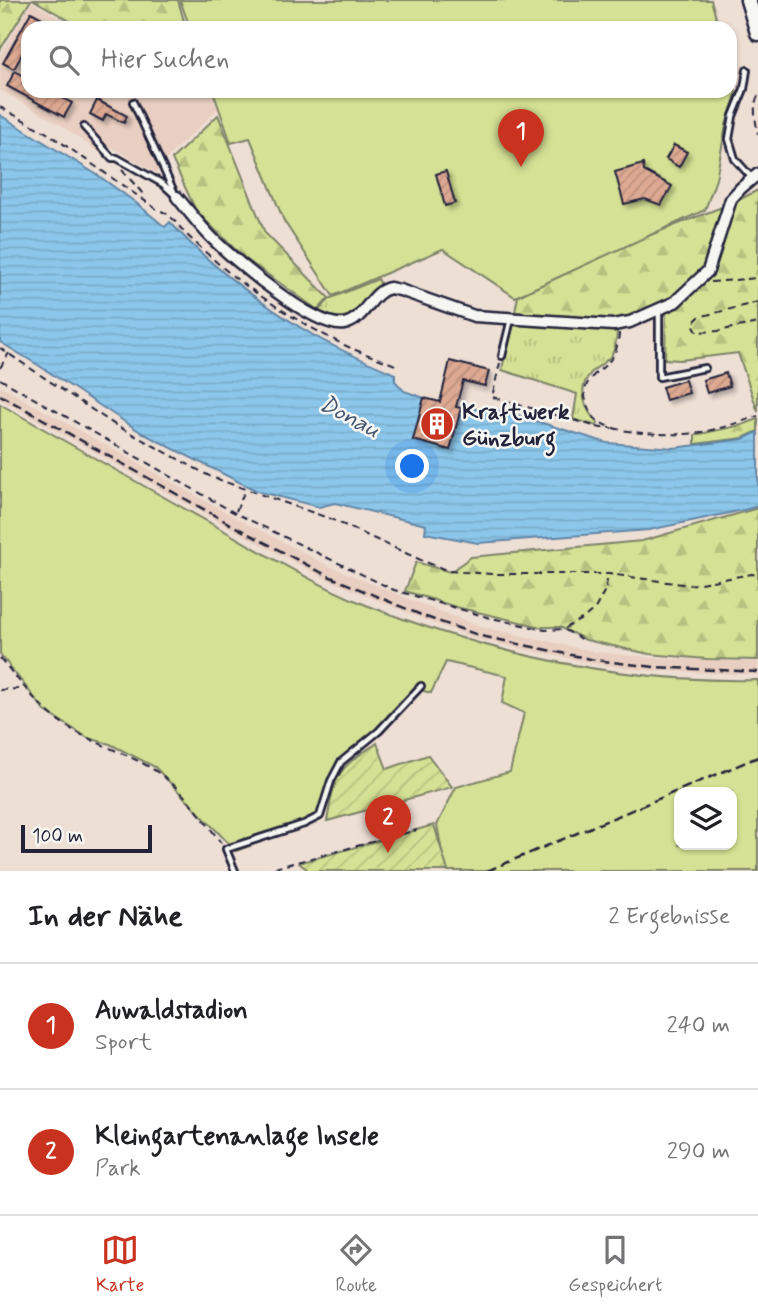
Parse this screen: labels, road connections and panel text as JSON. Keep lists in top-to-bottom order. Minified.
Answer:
{"water":["Donau"],"places":{"building":["Kraftwerk Günzburg"]},"scale_bar":"100 m","page":{"search":"Hier suchen","pins":["1","2"],"scale":"100 m","heading":["In der Nähe","2 Ergebnisse"],"list":[{"mark":"1","name":"Auwaldstadion","note":"Sport","value":"240 m"},{"mark":"2","name":"Kleingartenanlage Insele","note":"Park","value":"290 m"}],"nav":["Karte","Route","Gespeichert"]}}
